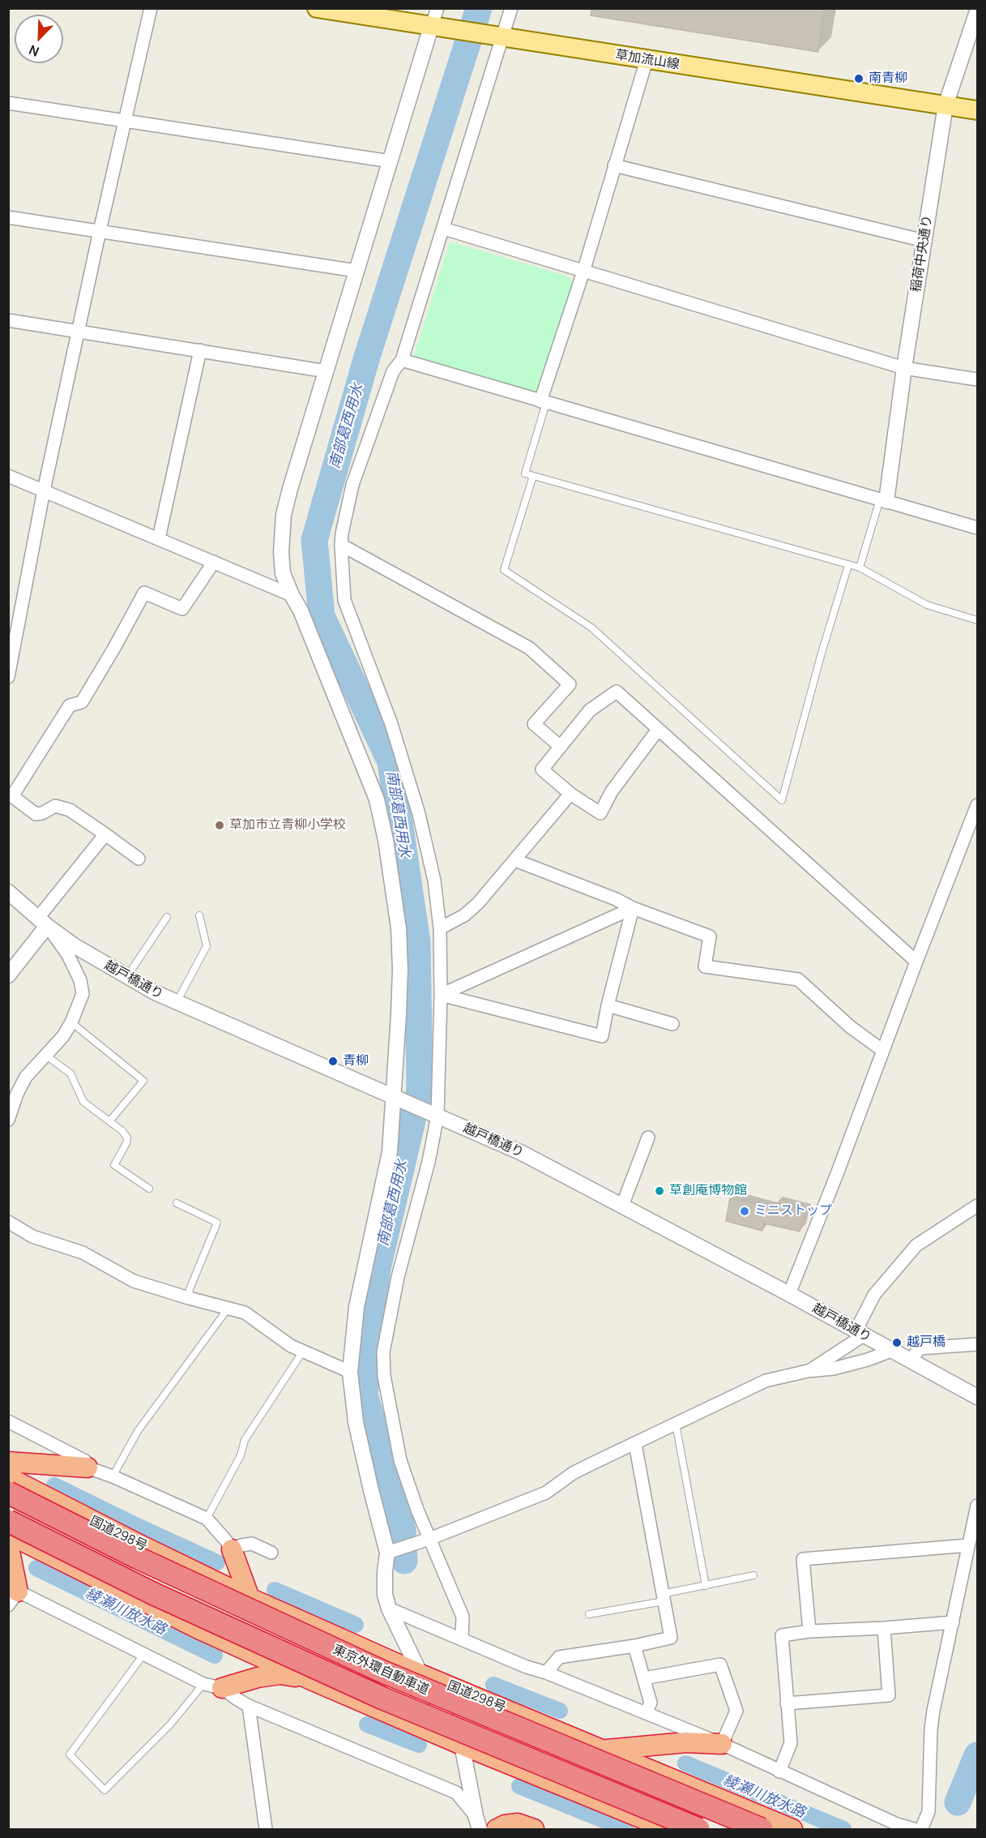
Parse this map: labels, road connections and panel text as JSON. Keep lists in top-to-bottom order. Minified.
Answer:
{"streets":{"highway":["国道298号","東京外環自動車道"],"main road":["草加流山線"],"street":["稲荷中央通り","越戸橋通り"]},"crossings":[["草加流山線","稲荷中央通り"]],"water":["南部葛西用水","綾瀬川放水路"],"places":["南青柳","草加市立青柳小学校","青柳","草創庵博物館","ミニストップ","越戸橋"],"north":"bottom left"}
